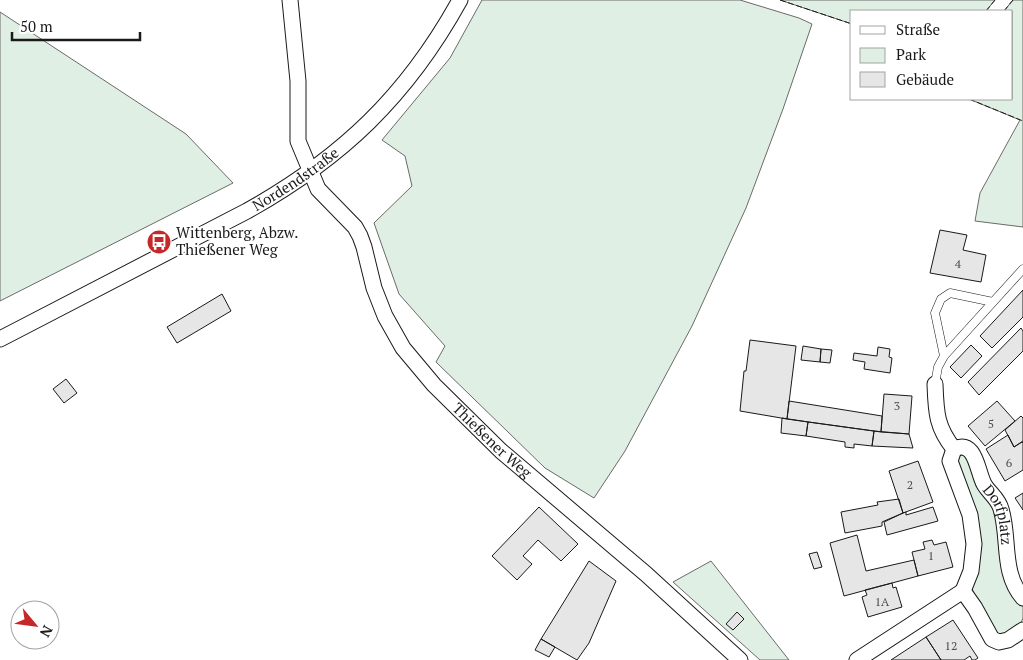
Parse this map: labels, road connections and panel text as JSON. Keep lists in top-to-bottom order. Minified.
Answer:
{"streets":{"street":["Nordendstraße","Thießener Weg","Dorfplatz"]},"crossings":[["Nordendstraße","Thießener Weg"]],"places":{"bus stop":["Wittenberg, Abzw. Thießener Weg"]},"house_numbers":["4","3","5","6","2","1","1A","12"],"legend":["Straße","Park","Gebäude"],"scale_bar":"50 m","north":"bottom right"}
